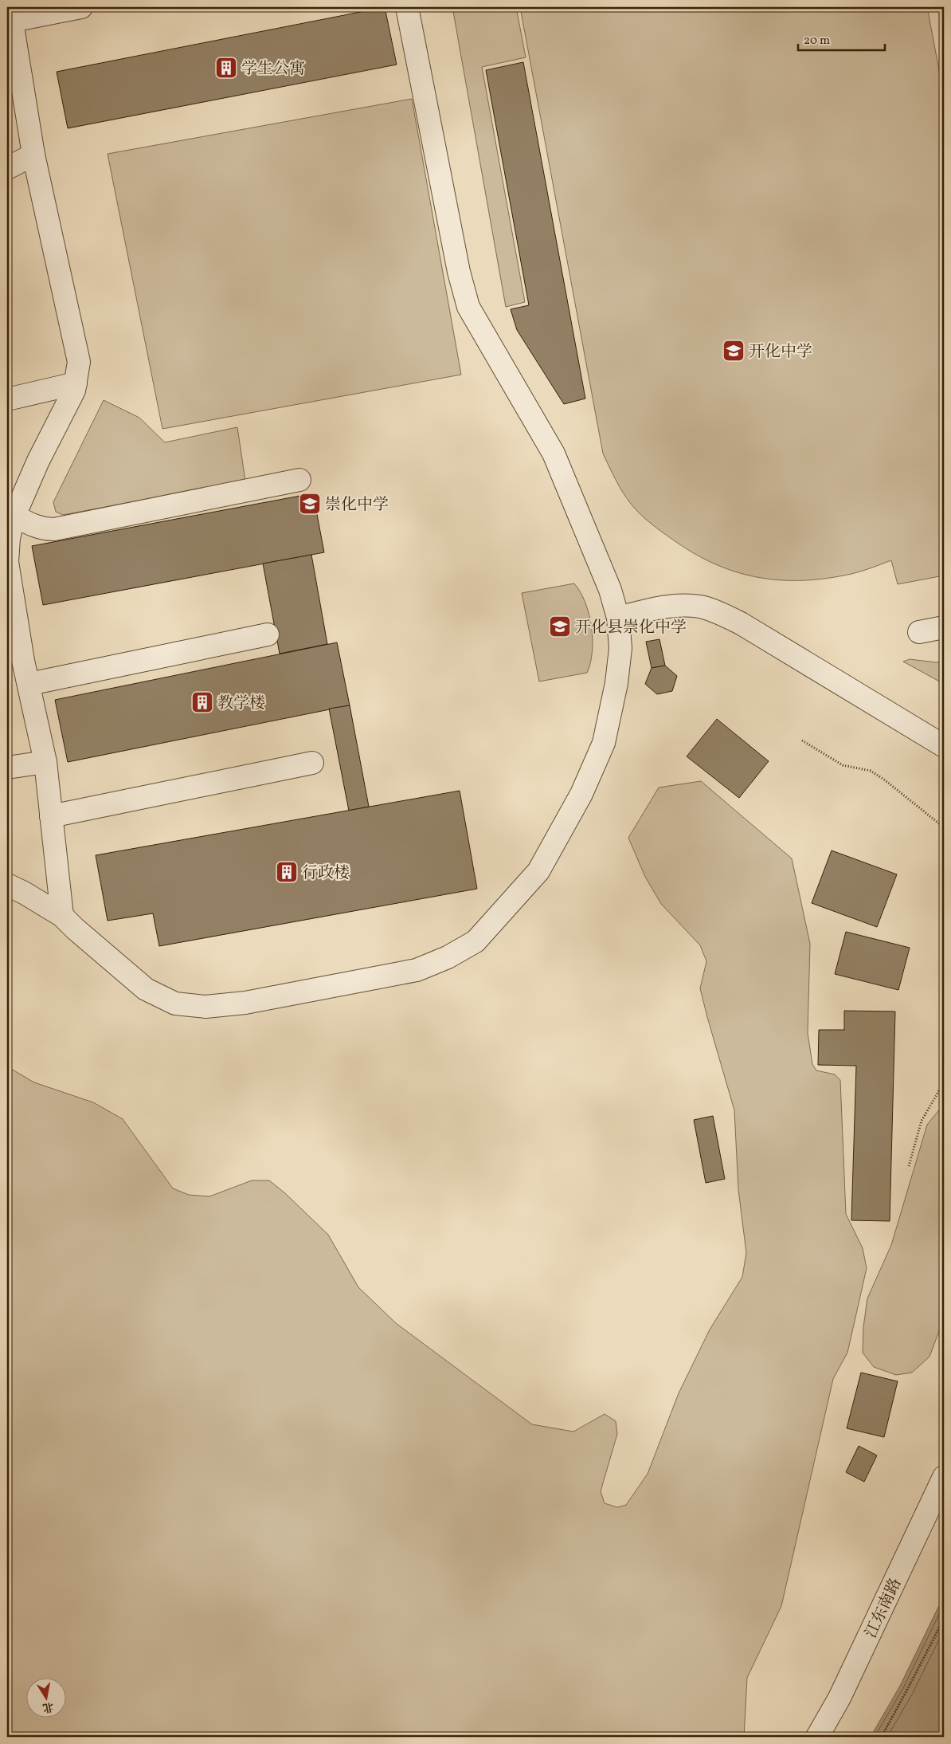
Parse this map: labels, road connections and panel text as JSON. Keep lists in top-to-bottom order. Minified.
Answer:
{"streets":{"street":["江东南路"]},"places":{"building":["学生公寓","教学楼","行政楼"],"school or university":["开化中学","崇化中学","开化县崇化中学"]},"scale_bar":"20 m","north":"bottom"}
